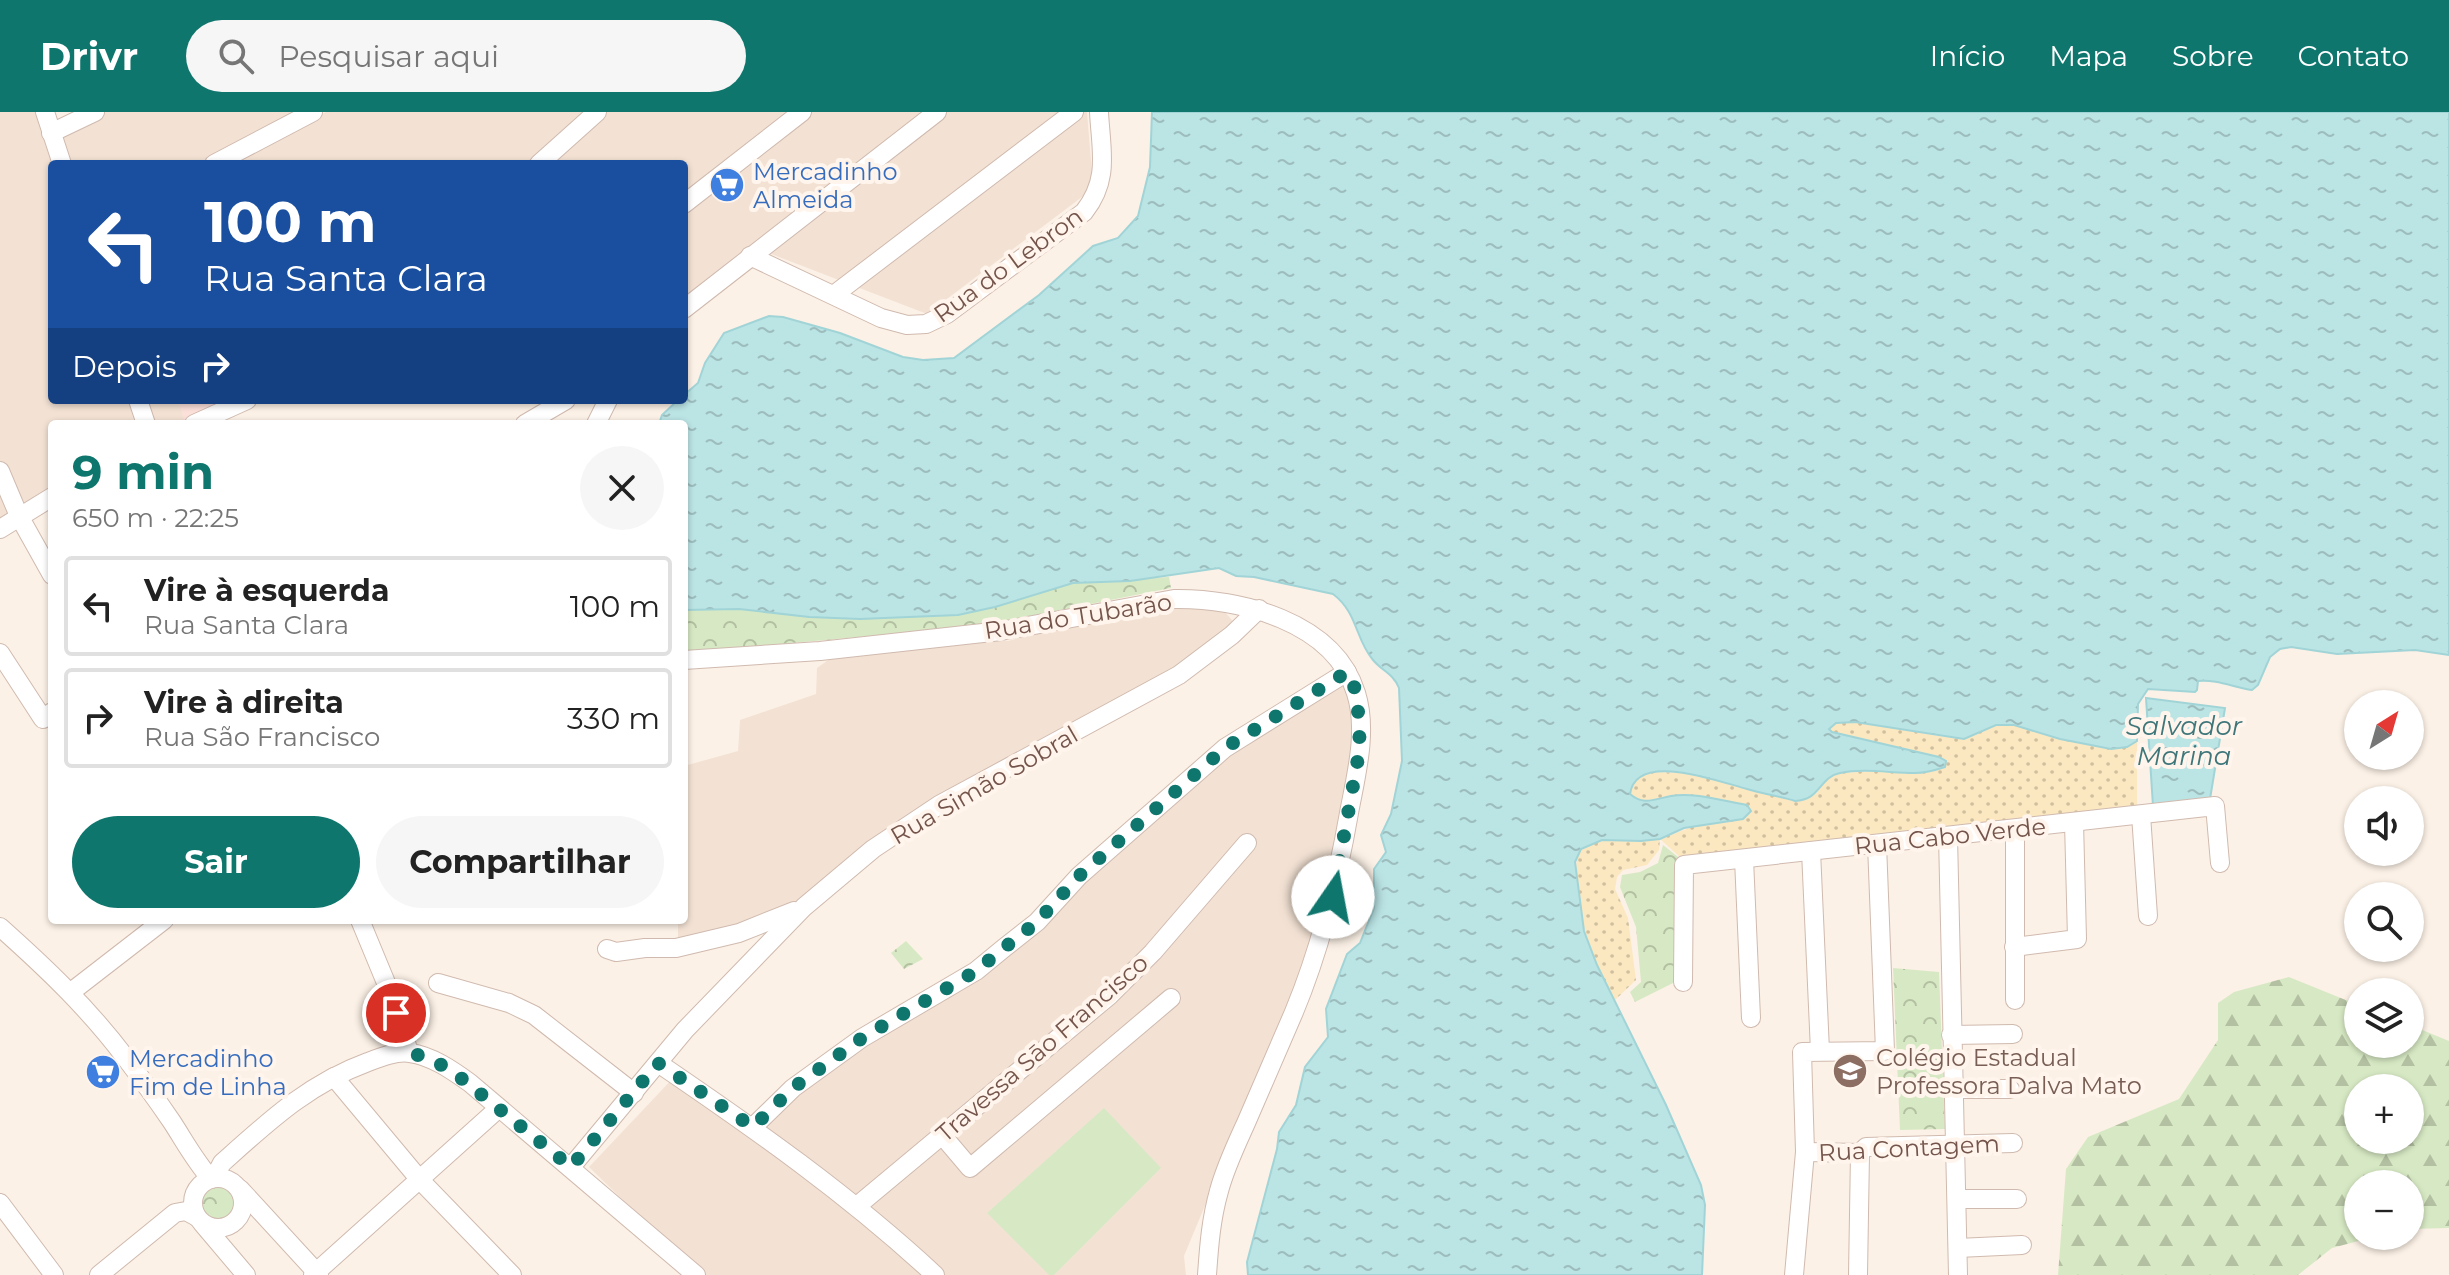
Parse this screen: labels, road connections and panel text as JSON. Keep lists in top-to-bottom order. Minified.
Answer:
{"streets":{"street":["Rua do Lebron","Rua do Tubarão","Rua Simão Sobral","Rua Cabo Verde","Travessa Sāo Francisco","Rua Contagem"]},"crossings":[["Rua do Tubarão","Rua Simão Sobral"]],"water":["Salvador Marina"],"places":{"supermarket":["Mercadinho Almeida","Mercadinho Fim de Linha"],"school or university":["Colégio Estadual Professora Dalva Mato"]},"north":"top right","page":{"header":"Drivr","search":"Pesquisar aqui","nav":["Início","Mapa","Sobre","Contato"],"turn":["100 m","Rua Santa Clara"],"then":"Depois","heading":["9 min","650 m · 22:25"],"list":[{"name":"Vire à esquerda","note":"Rua Santa Clara","value":"100 m"},{"name":"Vire à direita","note":"Rua São Francisco","value":"330 m"}],"map_buttons":["+","−"],"buttons":["Sair","Compartilhar"]}}
